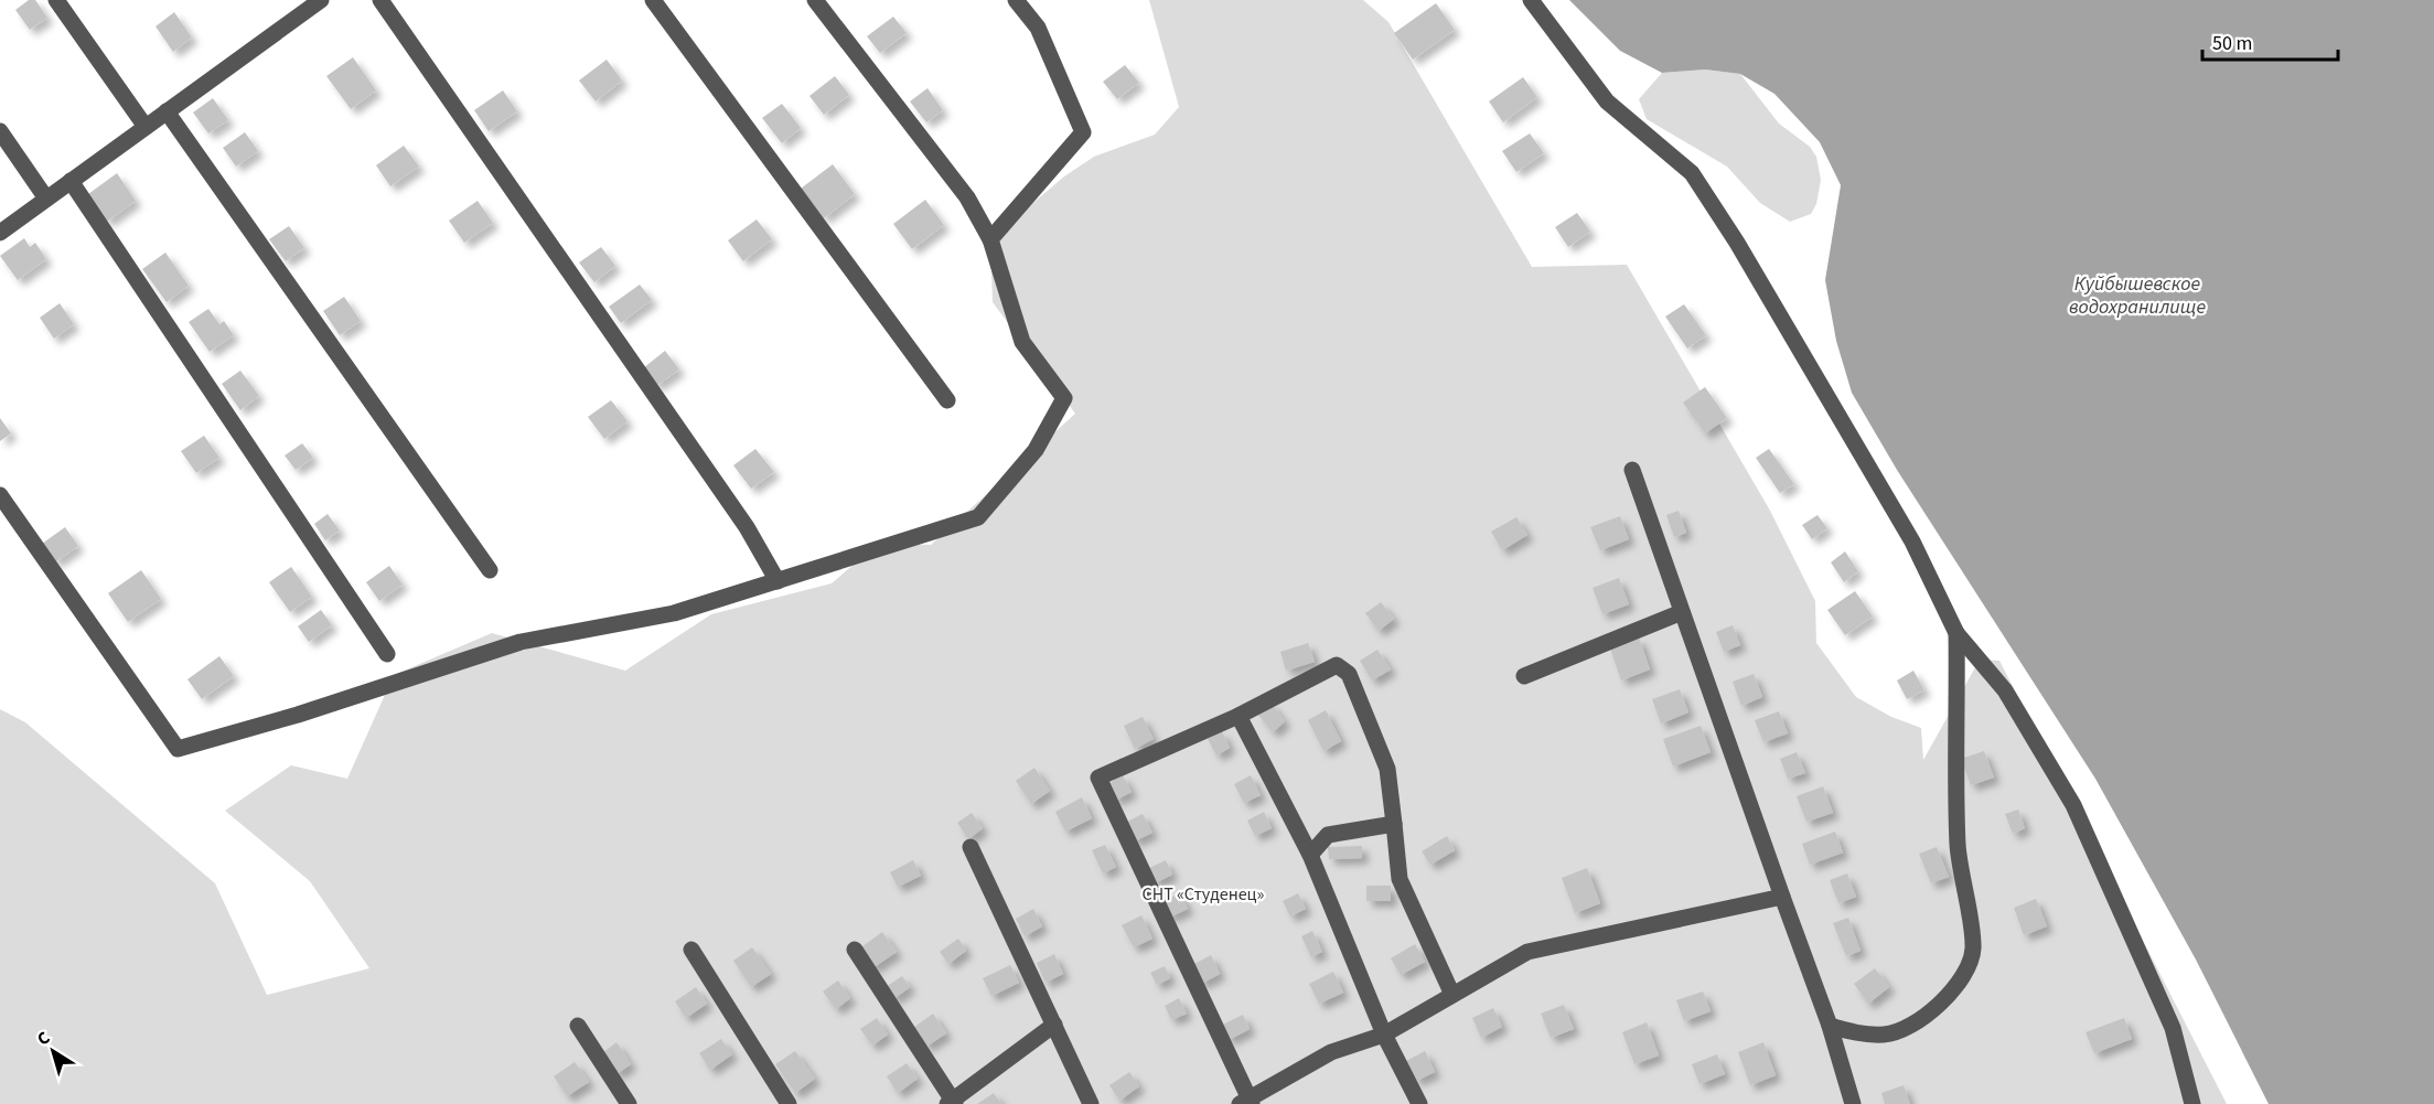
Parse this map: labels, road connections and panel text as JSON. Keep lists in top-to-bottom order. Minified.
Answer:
{"water":["Куйбышевское водохранилище"],"parks":["СНТ «Студенец»"],"scale_bar":"50 m","north":"top left"}
